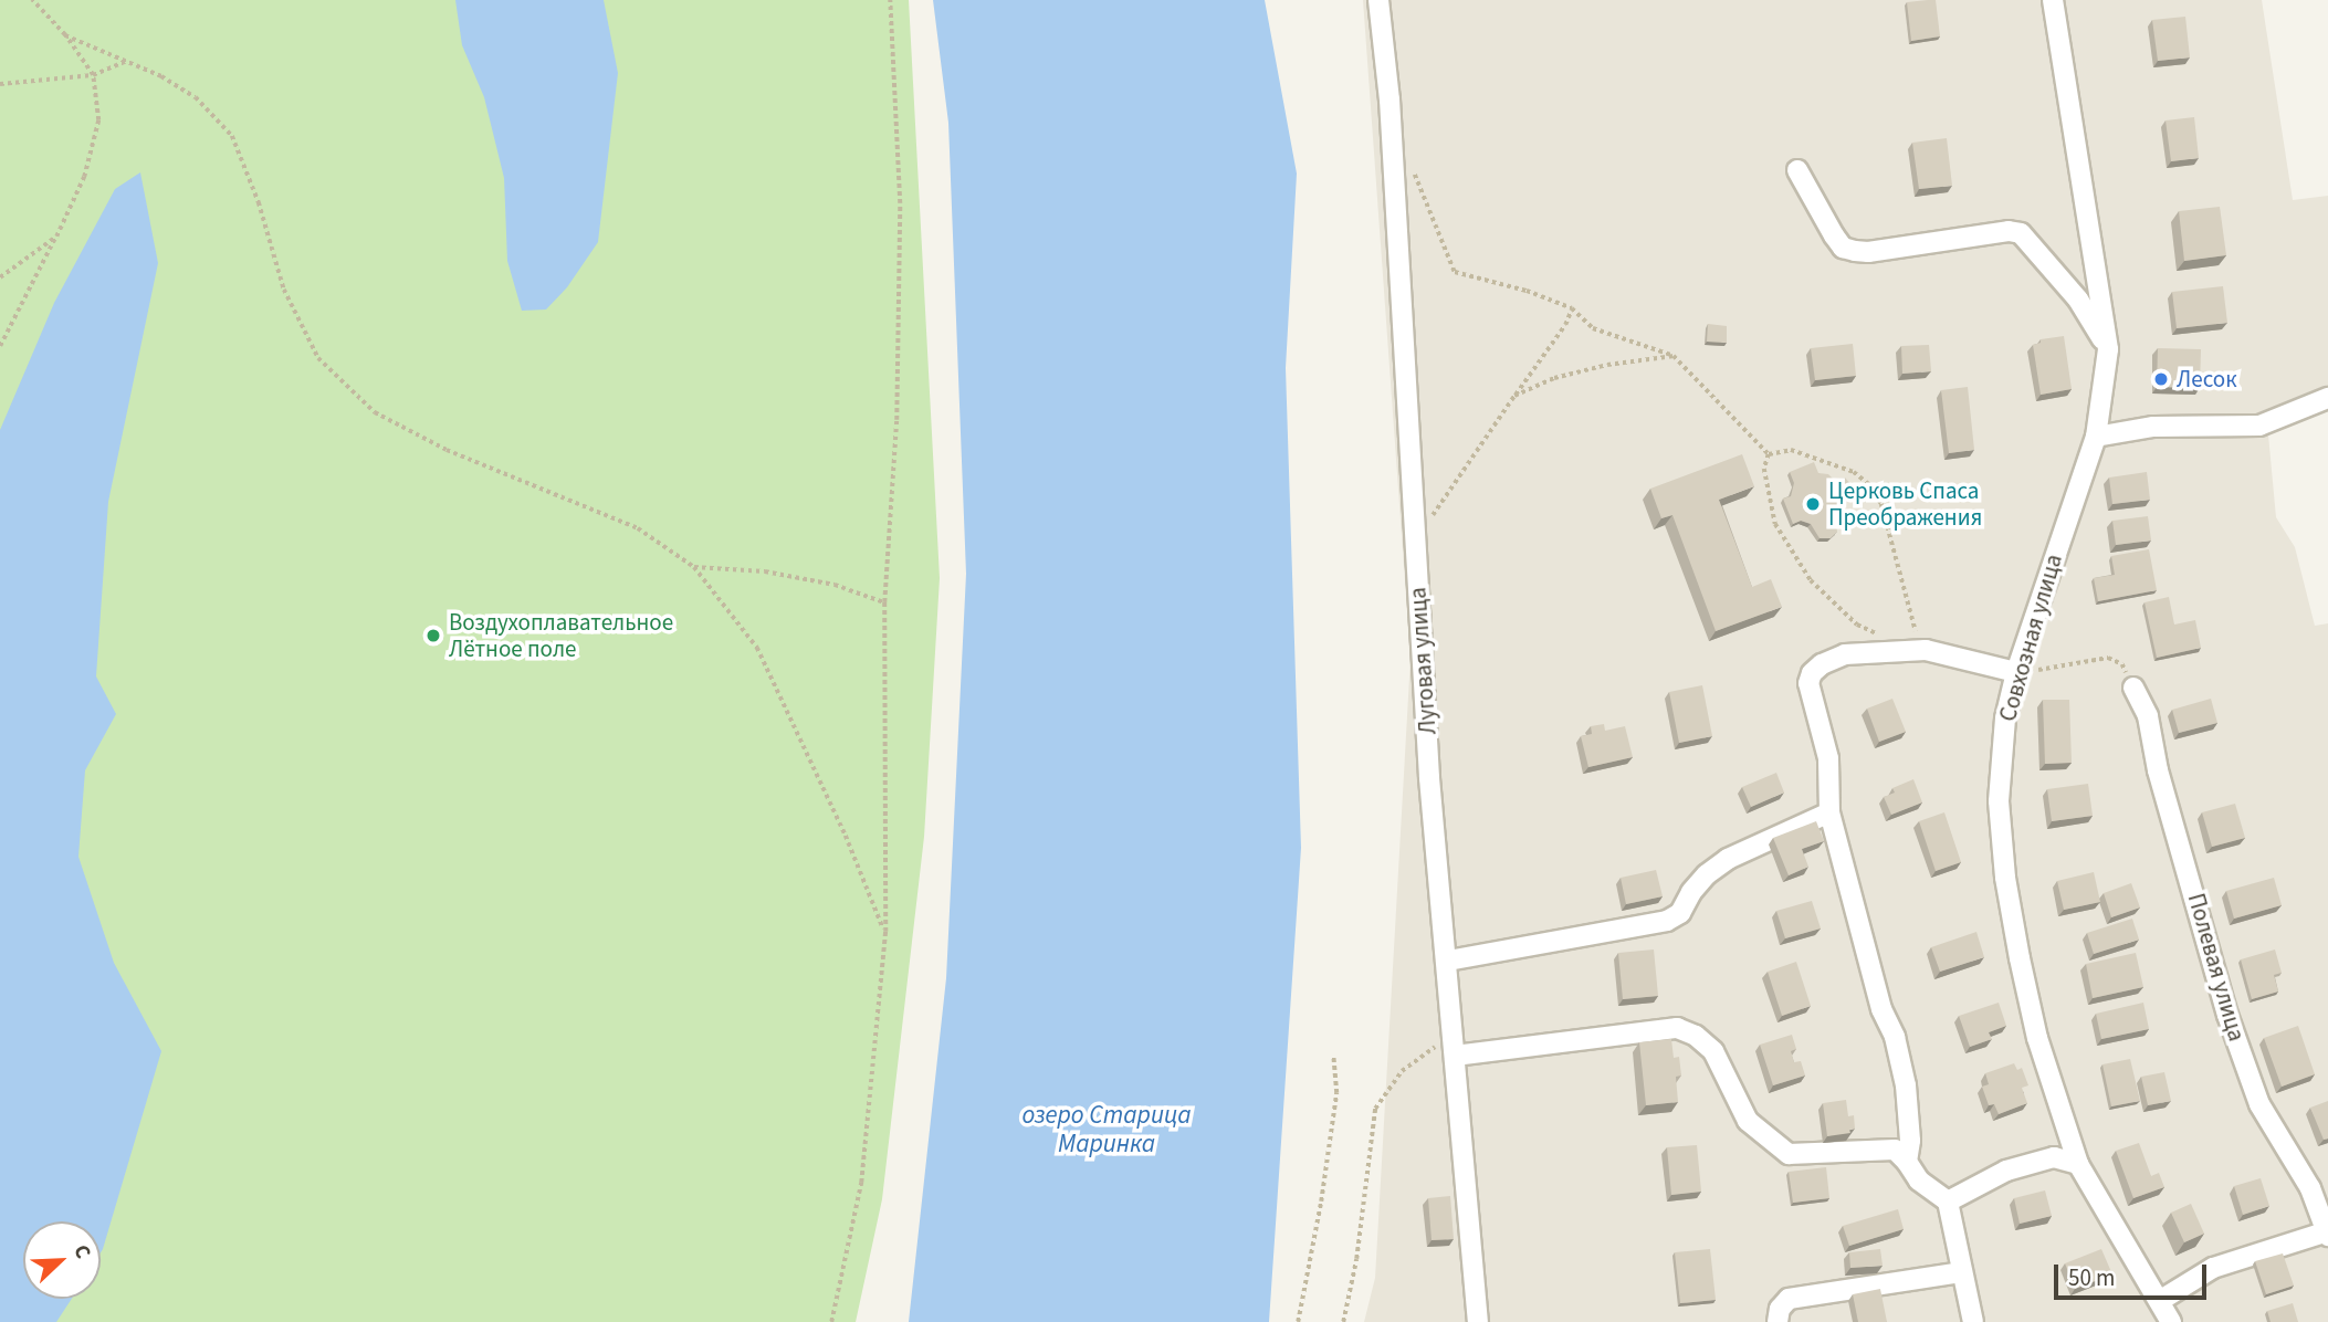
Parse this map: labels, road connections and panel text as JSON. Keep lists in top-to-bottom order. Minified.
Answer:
{"streets":{"street":["Совхозная улица","Луговая улица","Полевая улица"]},"water":["озеро Старица Маринка"],"places":["Лесок","Церковь Спаса Преображения","Воздухоплавательное Лётное поле"],"scale_bar":"50 m","north":"top right"}
